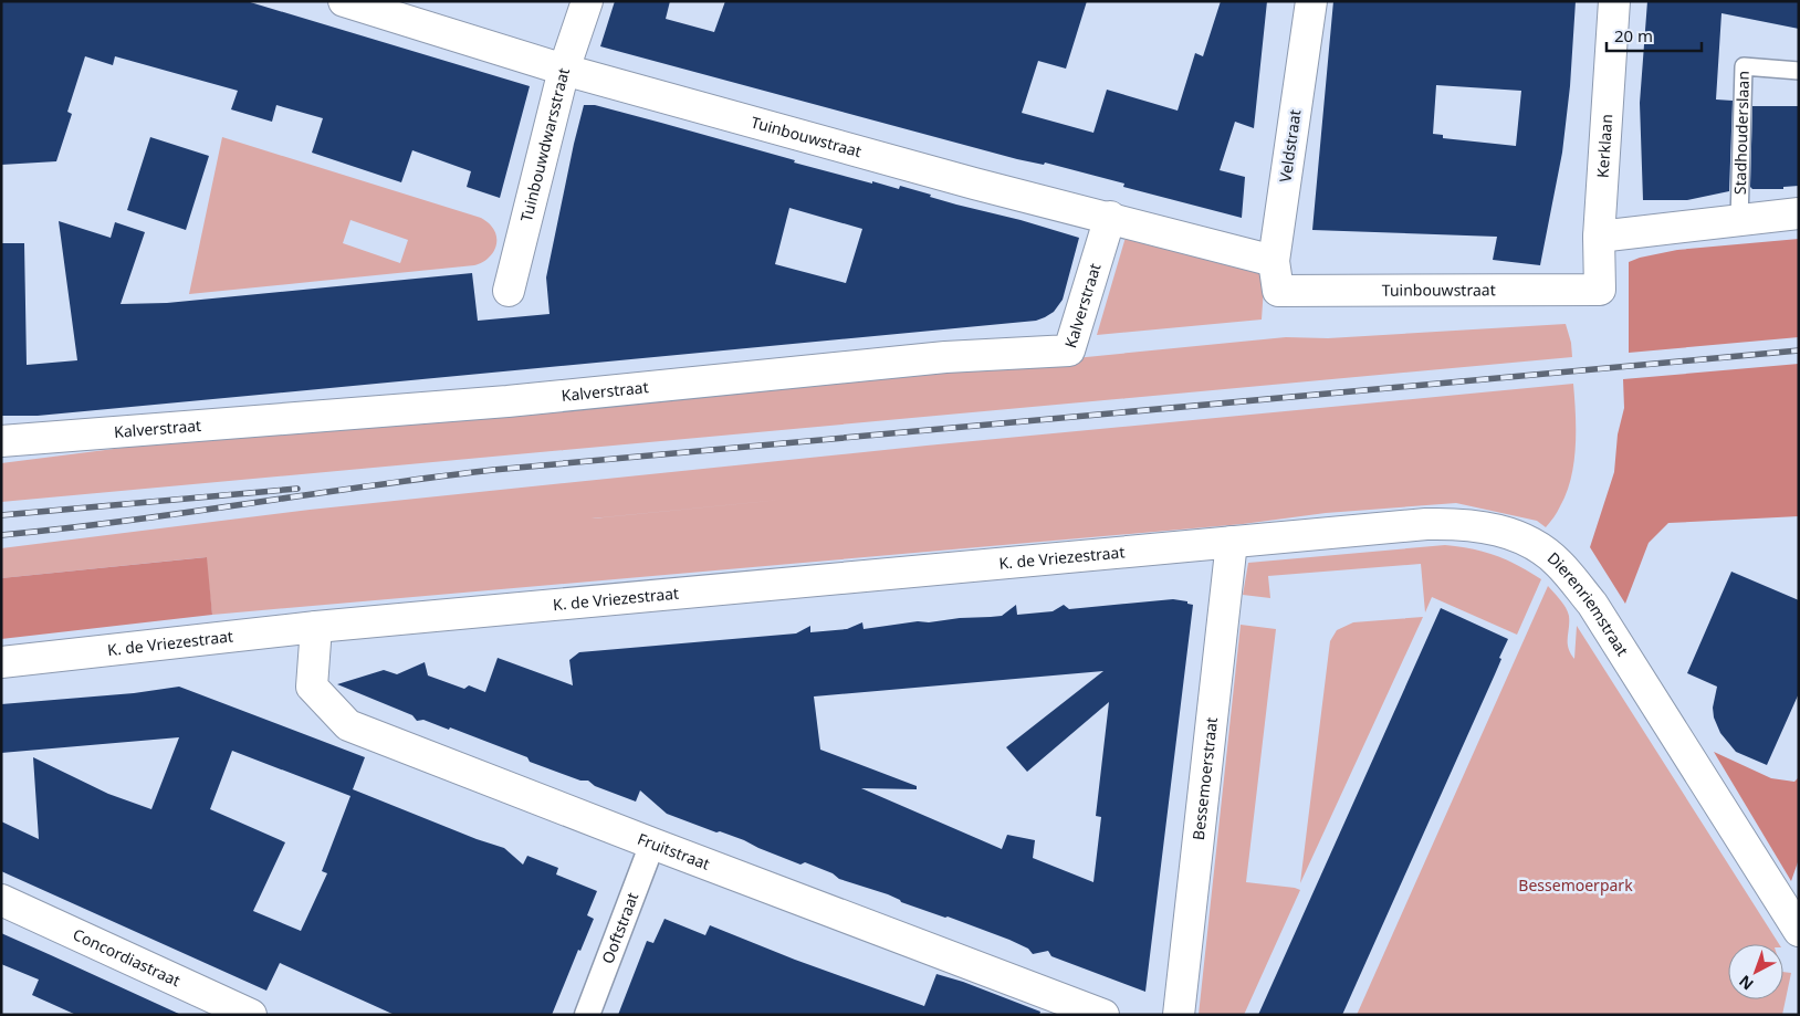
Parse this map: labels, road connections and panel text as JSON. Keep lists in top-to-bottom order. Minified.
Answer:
{"streets":{"street":["Tuinbouwstraat","Tuinbouwdwarsstraat","Veldstraat","Kerklaan","Kalverstraat","K. de Vriezestraat","Dierenriemstraat","Bessemoerstraat","Fruitstraat","Ooftstraat","Concordiastraat"],"lane":["Stadhouderslaan"]},"crossings":[["Tuinbouwstraat","Tuinbouwdwarsstraat"],["Tuinbouwstraat","Veldstraat"],["Tuinbouwstraat","Kerklaan"],["Tuinbouwstraat","Kalverstraat"],["K. de Vriezestraat","Dierenriemstraat"],["K. de Vriezestraat","Bessemoerstraat"],["K. de Vriezestraat","Fruitstraat"],["Dierenriemstraat","Bessemoerstraat"],["Fruitstraat","Ooftstraat"]],"parks":["Bessemoerpark"],"scale_bar":"20 m","north":"bottom left"}
